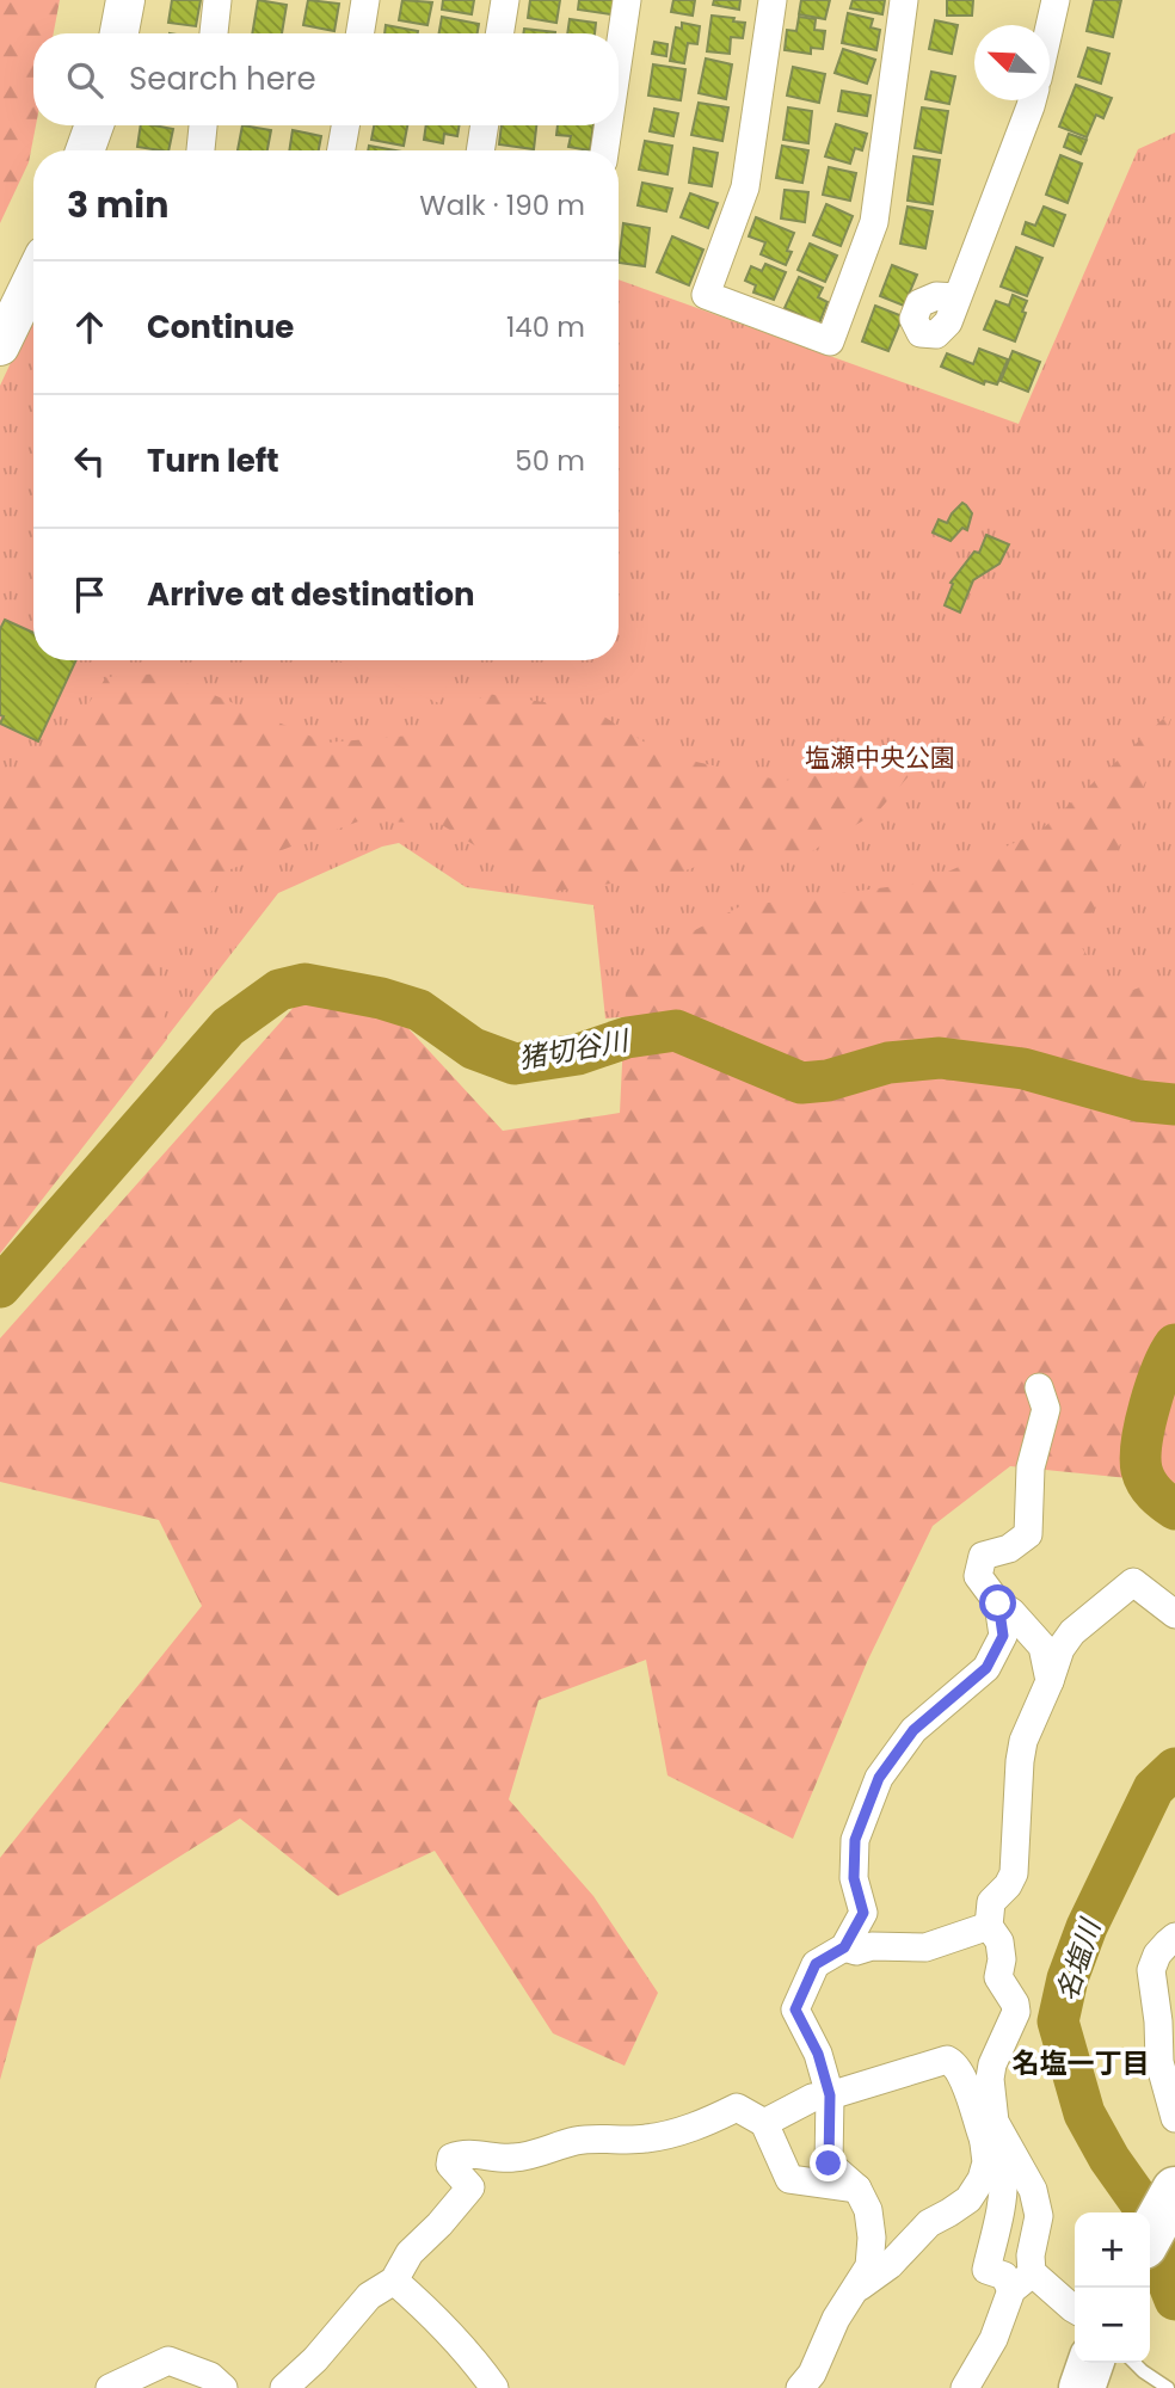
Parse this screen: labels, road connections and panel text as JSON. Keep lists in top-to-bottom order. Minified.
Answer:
{"districts":["名塩一丁目"],"water":["猪切谷川","名塩川"],"parks":["塩瀬中央公園"],"north":"top left","page":{"search":"Search here","heading":["3 min","Walk · 190 m"],"list":[["Continue","140 m"],["Turn left","50 m"],"Arrive at destination"],"map_buttons":["+","−"]}}
